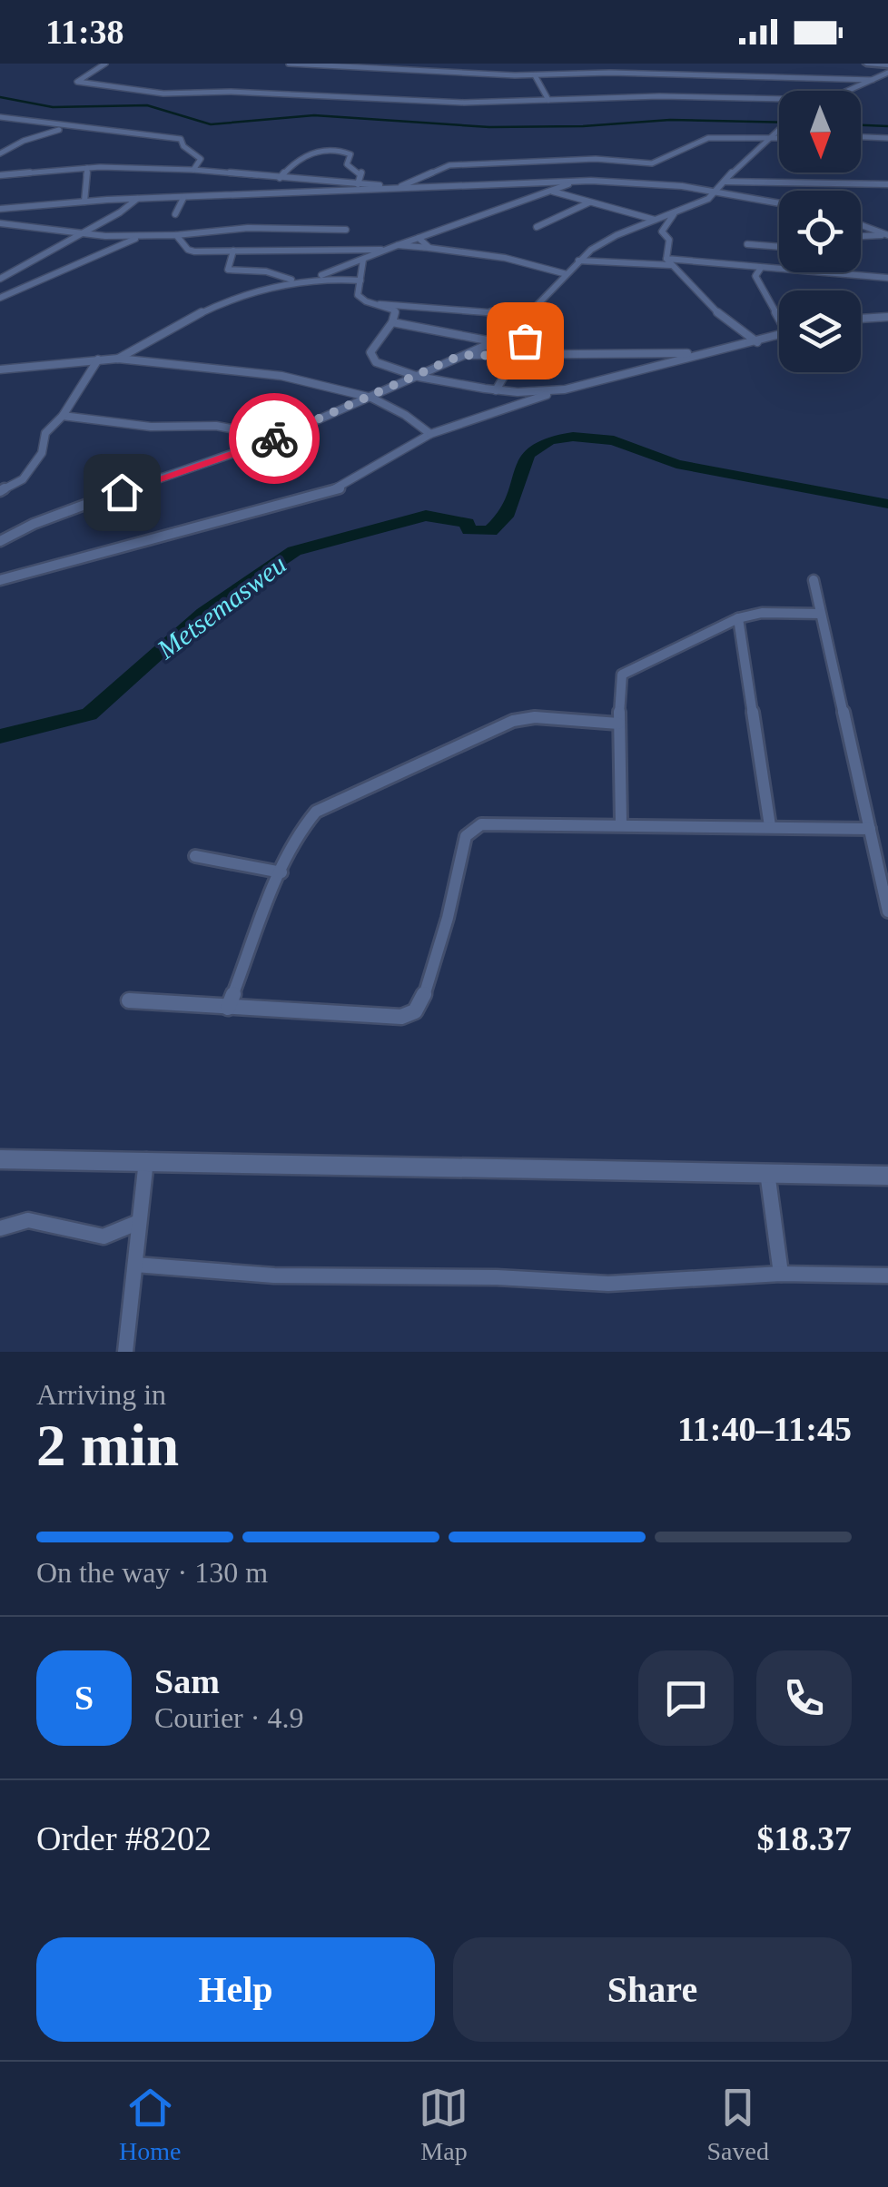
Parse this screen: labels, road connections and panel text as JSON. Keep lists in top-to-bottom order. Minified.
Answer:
{"water":["Metsemasweu"],"north":"bottom","page":{"status":"11:38","heading":["2 min","Arriving in","11:40–11:45"],"panel":["Sam","Courier · 4.9","Order #8202","$18.37"],"bar":"On the way · 130 m","round":"S","buttons":["Help","Share"],"tabs":["Home","Map","Saved"]}}
